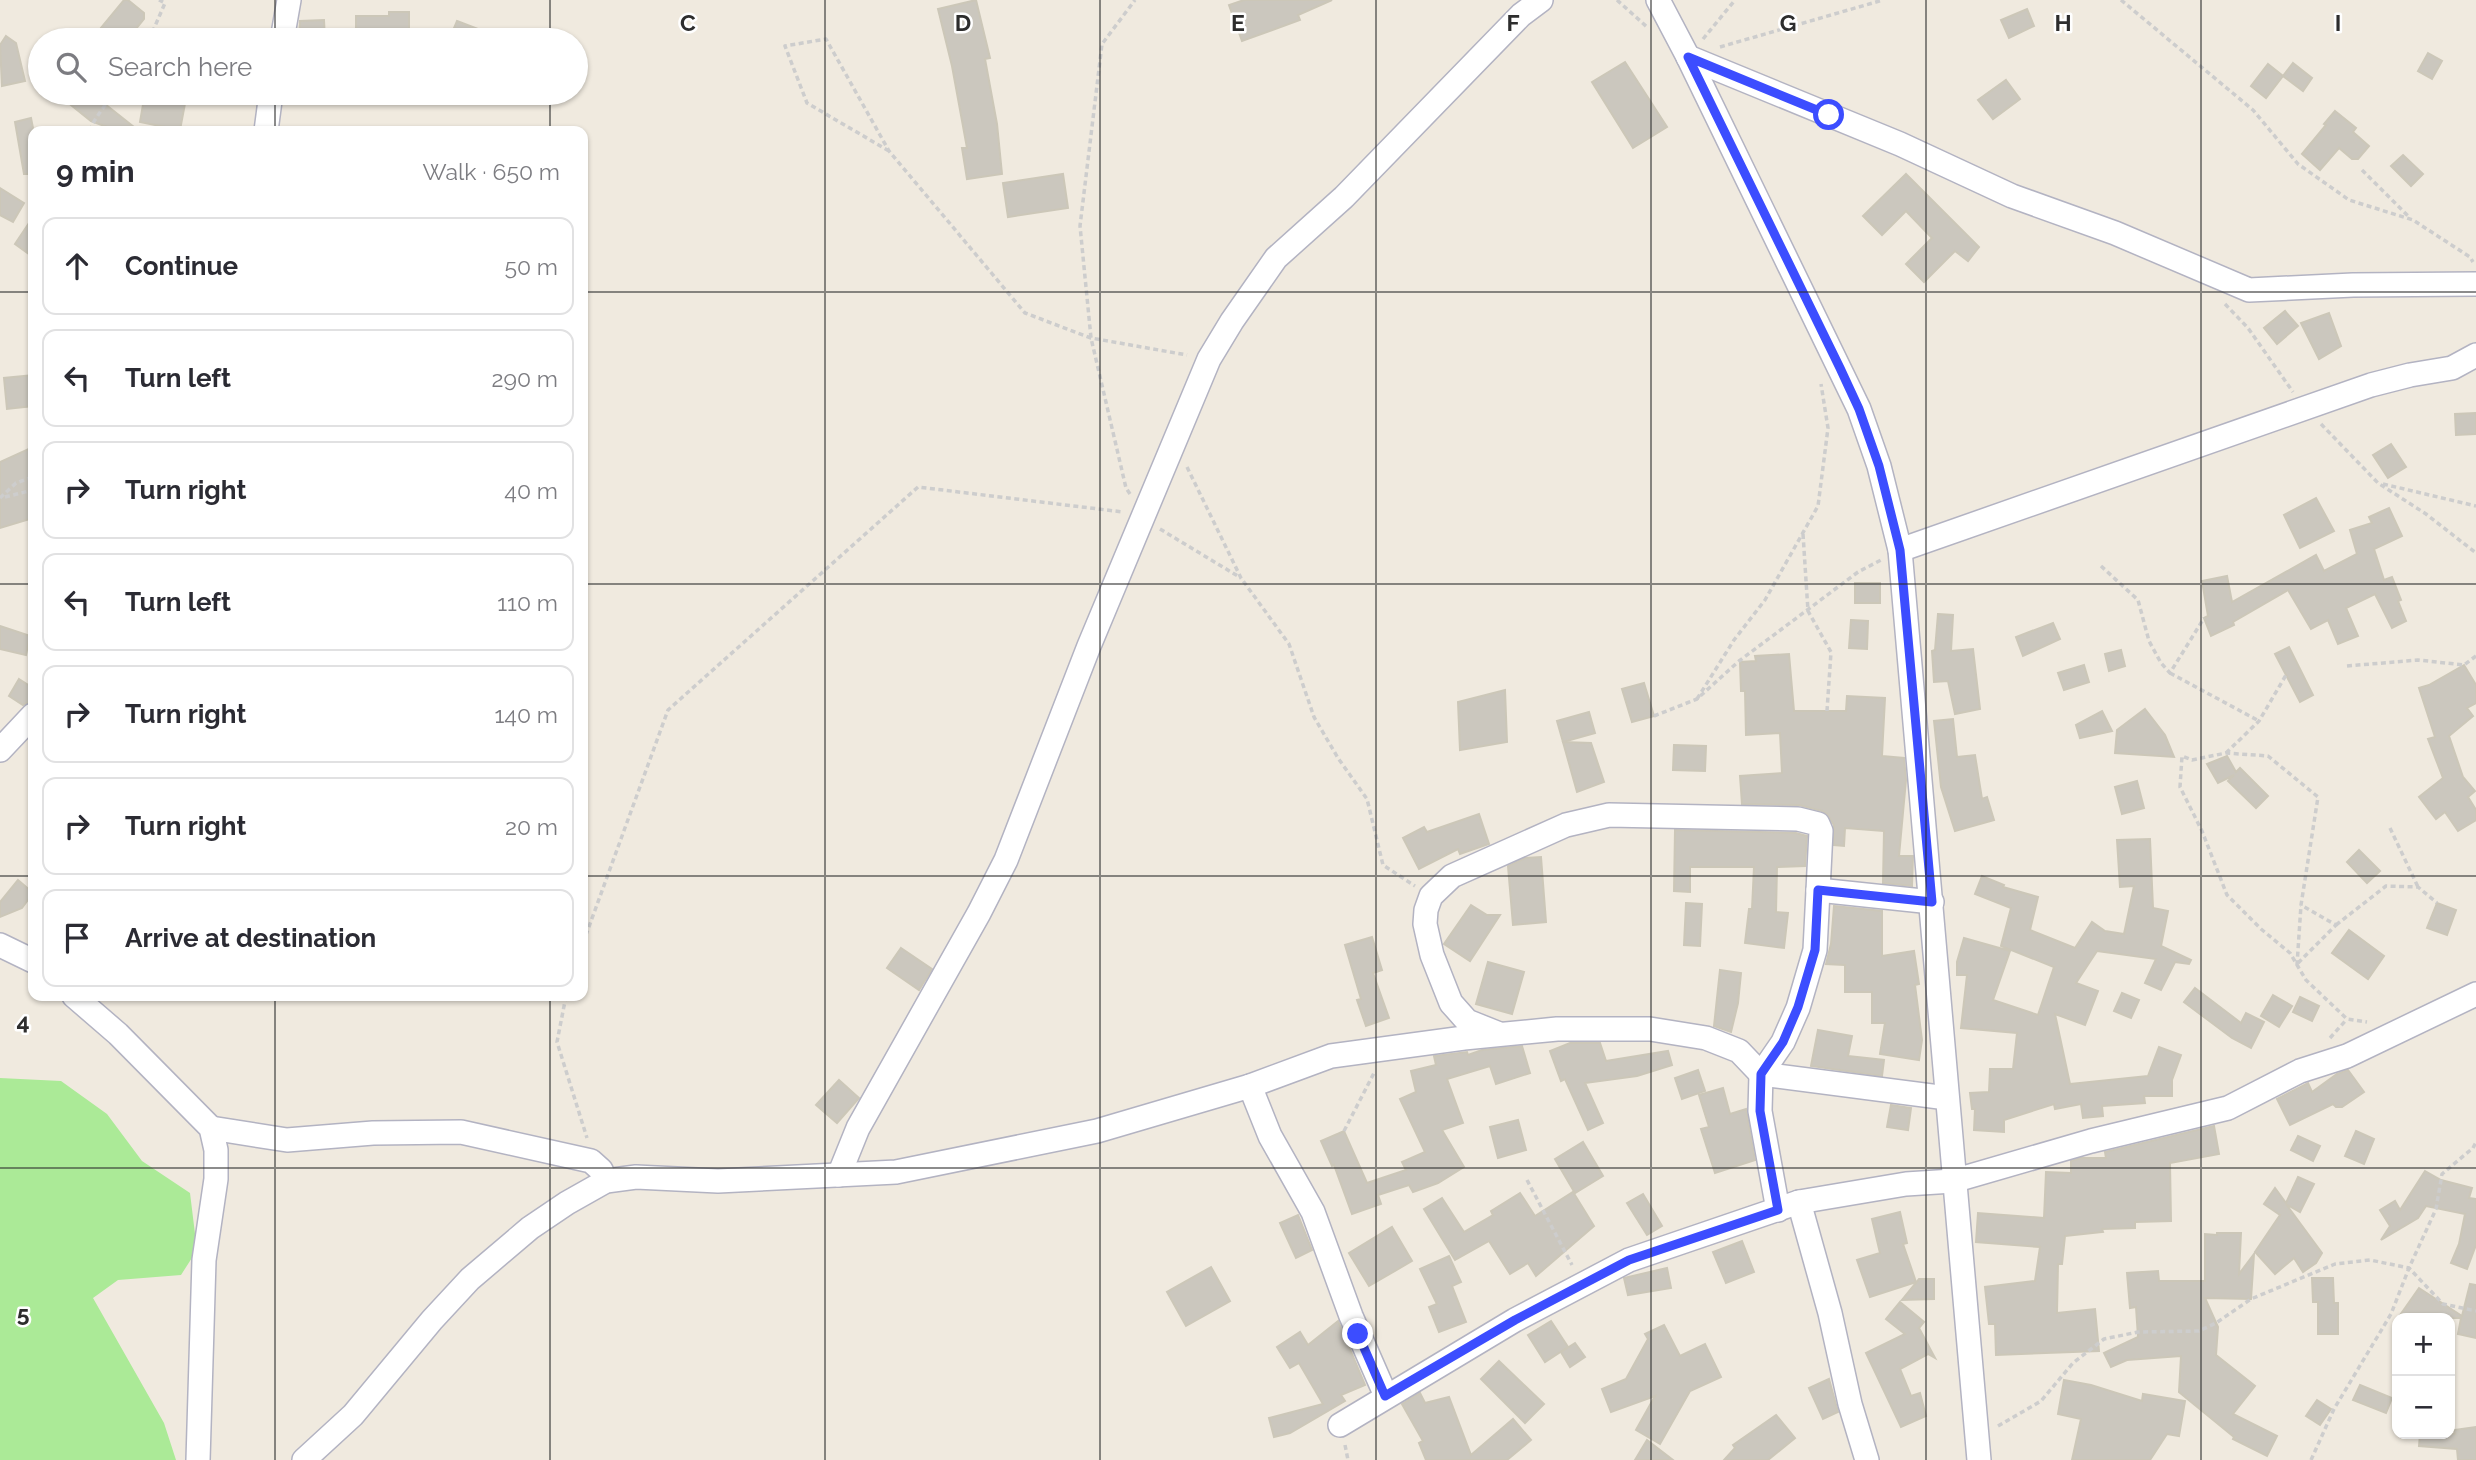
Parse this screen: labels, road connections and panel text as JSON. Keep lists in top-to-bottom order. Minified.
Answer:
{"page":{"search":"Search here","heading":["9 min","Walk · 650 m"],"list":[["Continue","50 m"],["Turn left","290 m"],["Turn right","40 m"],["Turn left","110 m"],["Turn right","140 m"],["Turn right","20 m"],"Arrive at destination"],"map_buttons":["+","−"]},"grid":{"columns":["C","D","E","F","G","H","I"],"rows":["4","5"]}}
